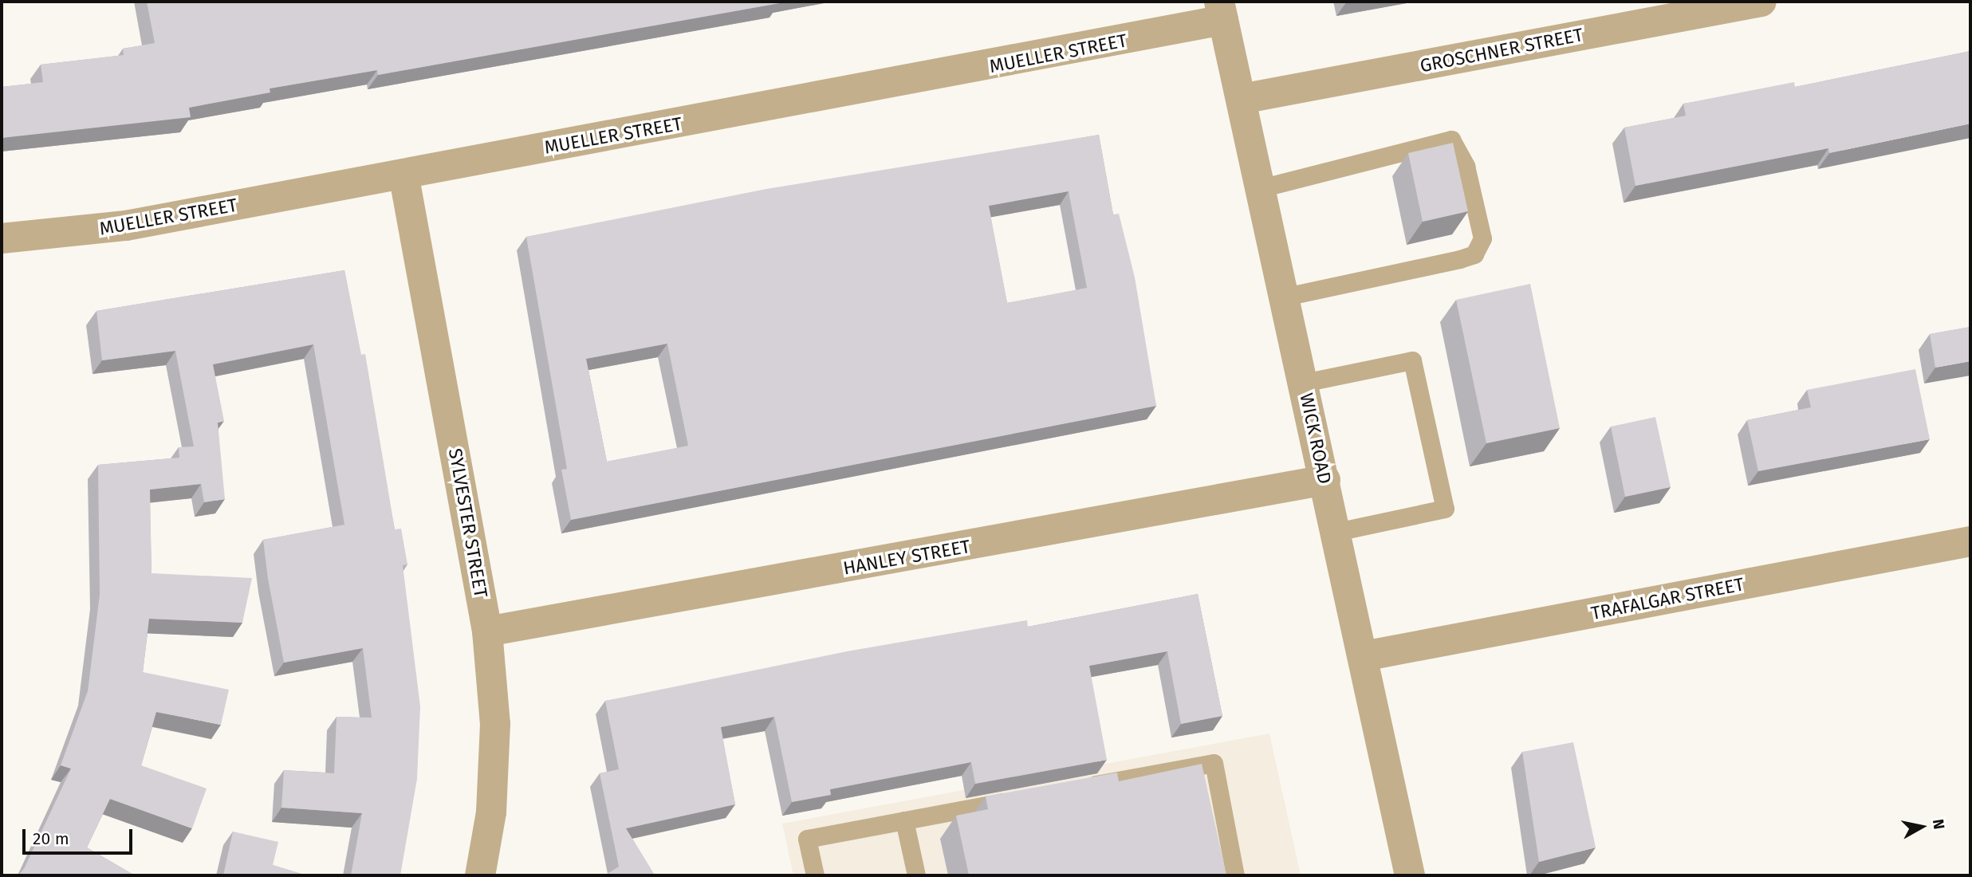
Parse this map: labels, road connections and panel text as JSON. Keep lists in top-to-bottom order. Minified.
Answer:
{"streets":{"street":["GROSCHNER STREET","MUELLER STREET","WICK ROAD","SYLVESTER STREET","HANLEY STREET","TRAFALGAR STREET"]},"crossings":[["GROSCHNER STREET","WICK ROAD"],["MUELLER STREET","WICK ROAD"],["MUELLER STREET","SYLVESTER STREET"],["WICK ROAD","HANLEY STREET"],["WICK ROAD","TRAFALGAR STREET"],["SYLVESTER STREET","HANLEY STREET"]],"scale_bar":"20 m","north":"right"}
